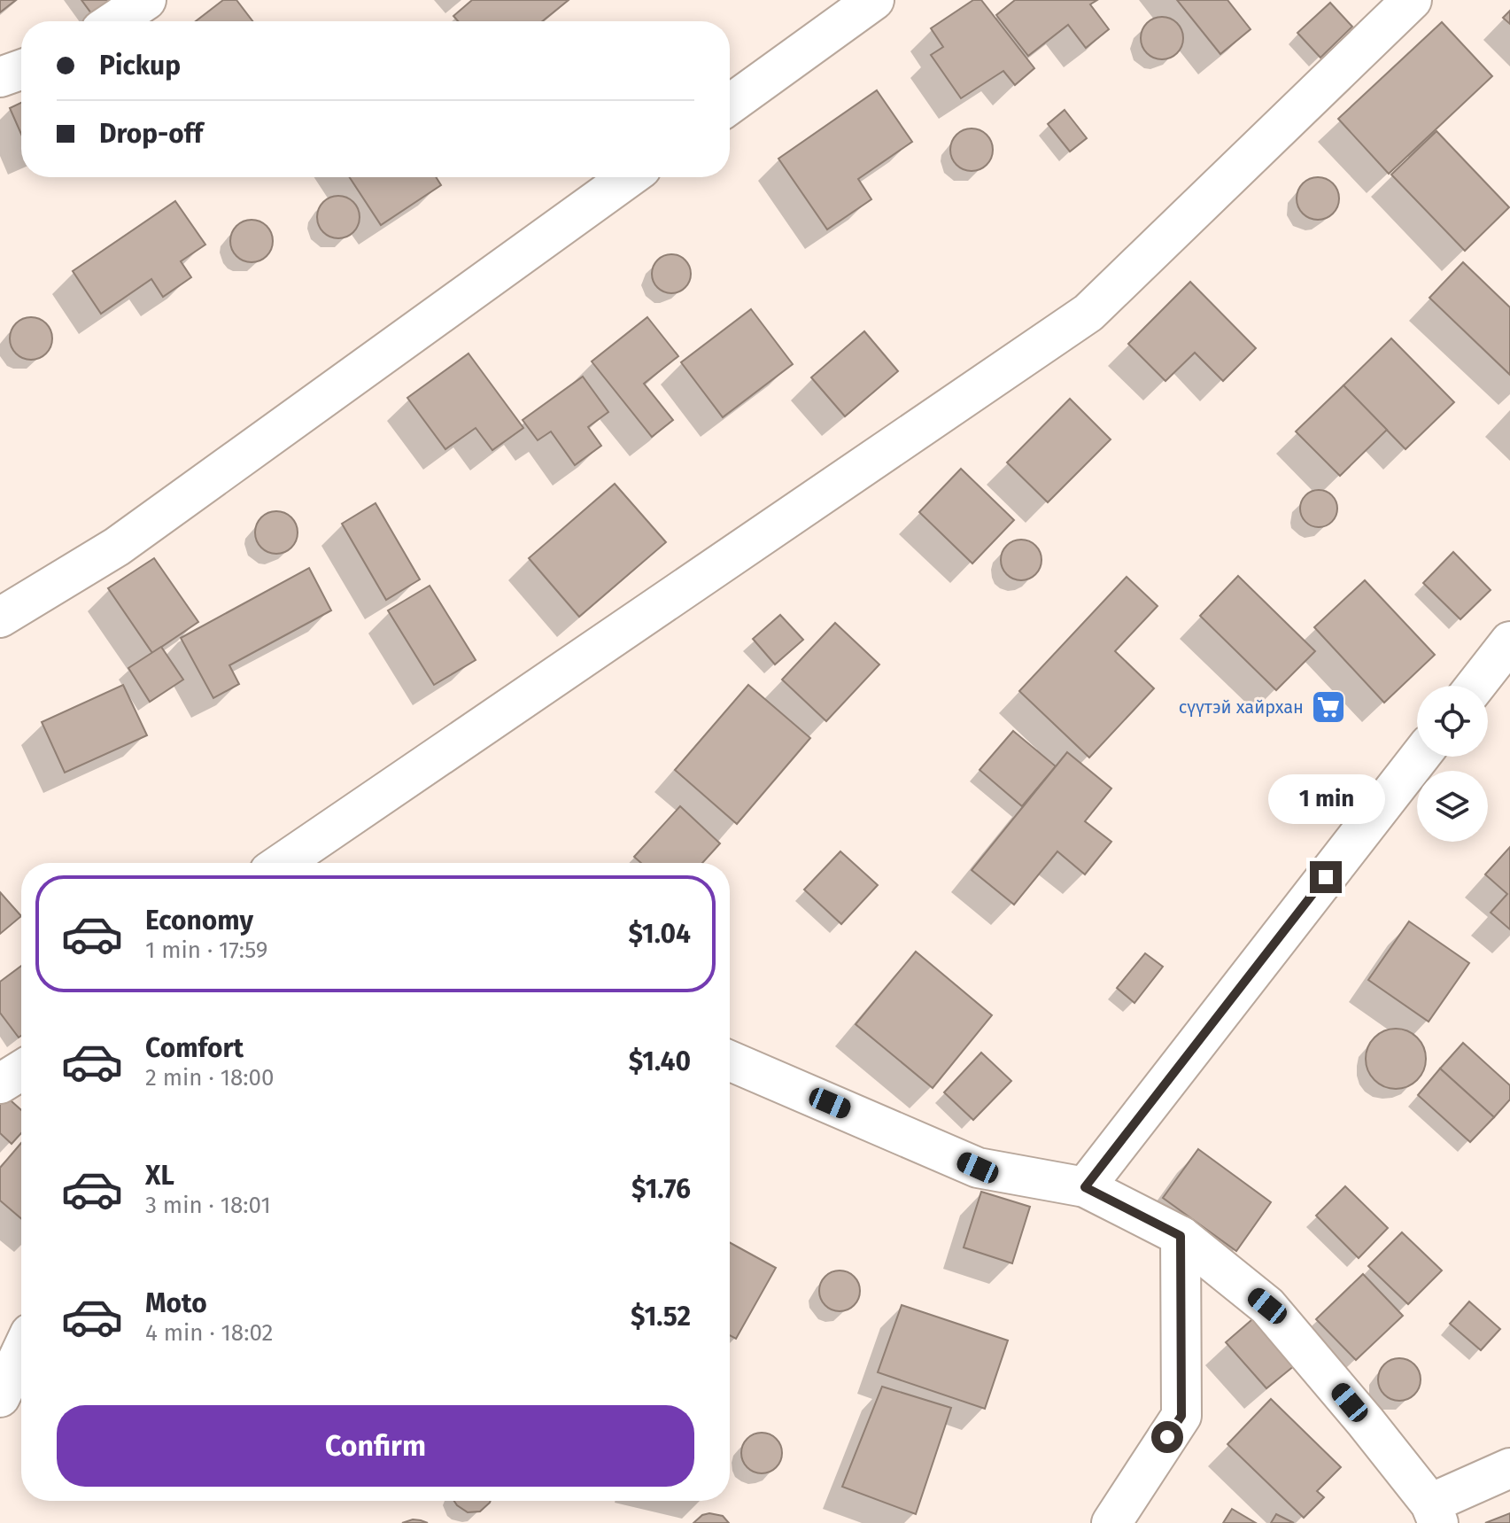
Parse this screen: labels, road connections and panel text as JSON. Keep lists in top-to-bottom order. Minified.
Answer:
{"places":{"supermarket":["сүүтэй хайрхан"]},"page":{"banner":["Pickup","Drop-off"],"bubble":"1 min","list":[{"name":"Economy","note":"1 min · 17:59","value":"$1.04"},{"name":"Comfort","note":"2 min · 18:00","value":"$1.40"},{"name":"XL","note":"3 min · 18:01","value":"$1.76"},{"name":"Moto","note":"4 min · 18:02","value":"$1.52"}],"buttons":"Confirm"}}
